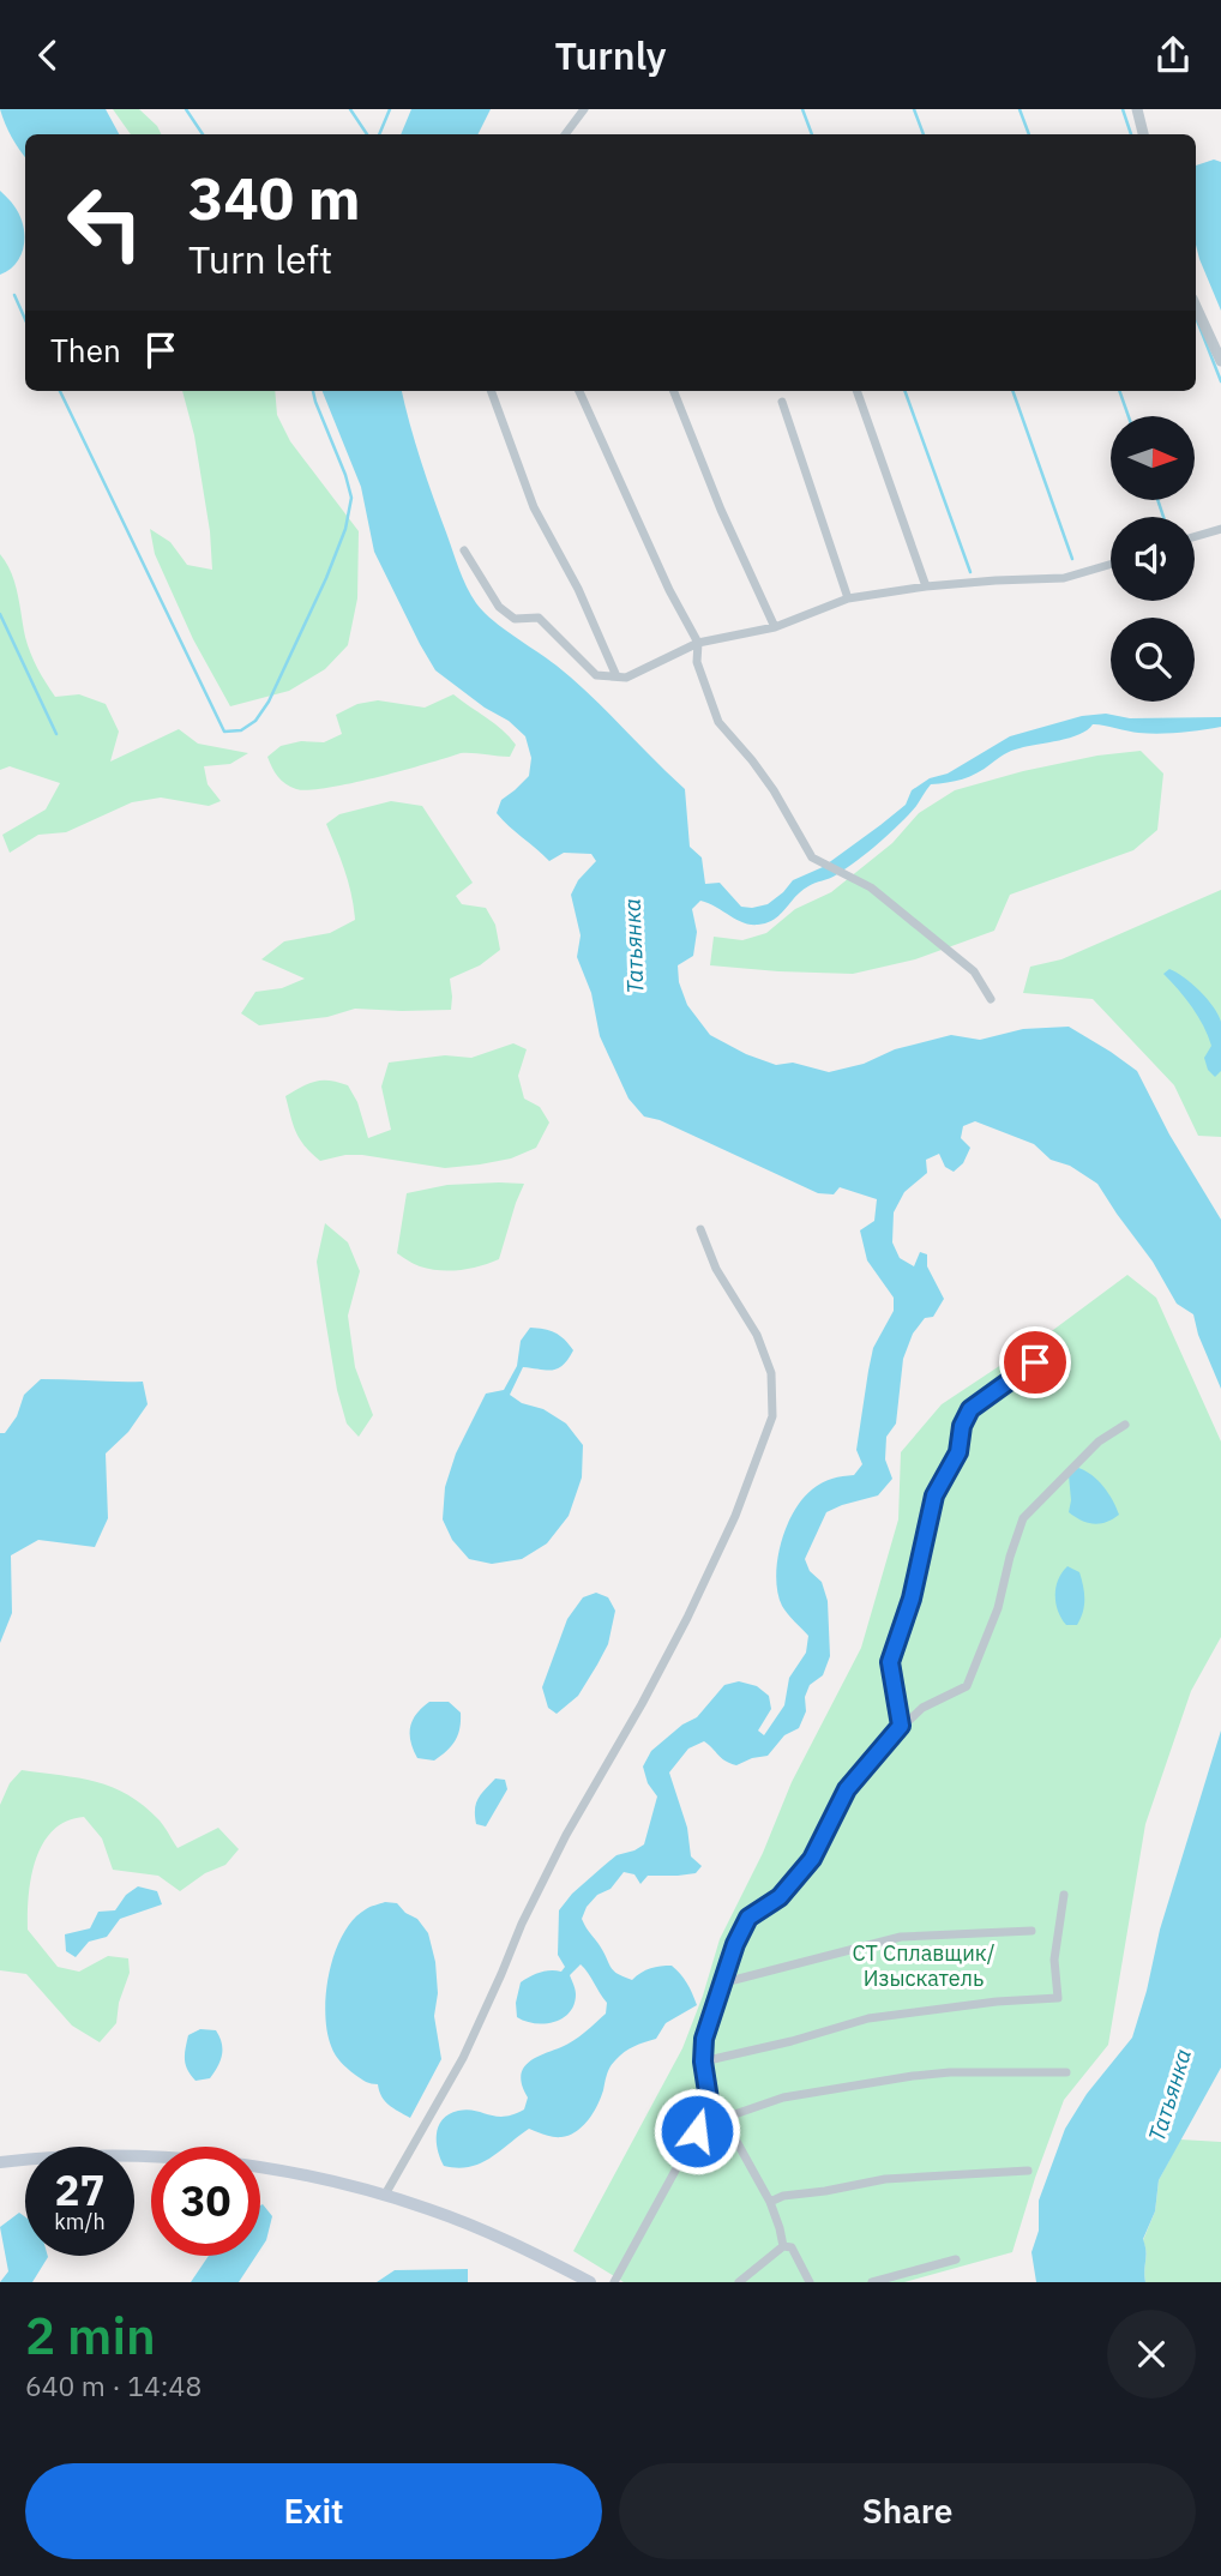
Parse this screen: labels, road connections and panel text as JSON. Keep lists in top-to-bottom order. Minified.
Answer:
{"water":["Татьянка"],"parks":["СТ Сплавщик/ Изыскатель"],"north":"right","page":{"header":"Turnly","turn":["340 m","Turn left"],"then":"Then","speed":"27 km/h","limit":"30","heading":["2 min","640 m · 14:48"],"buttons":["Exit","Share"]}}
